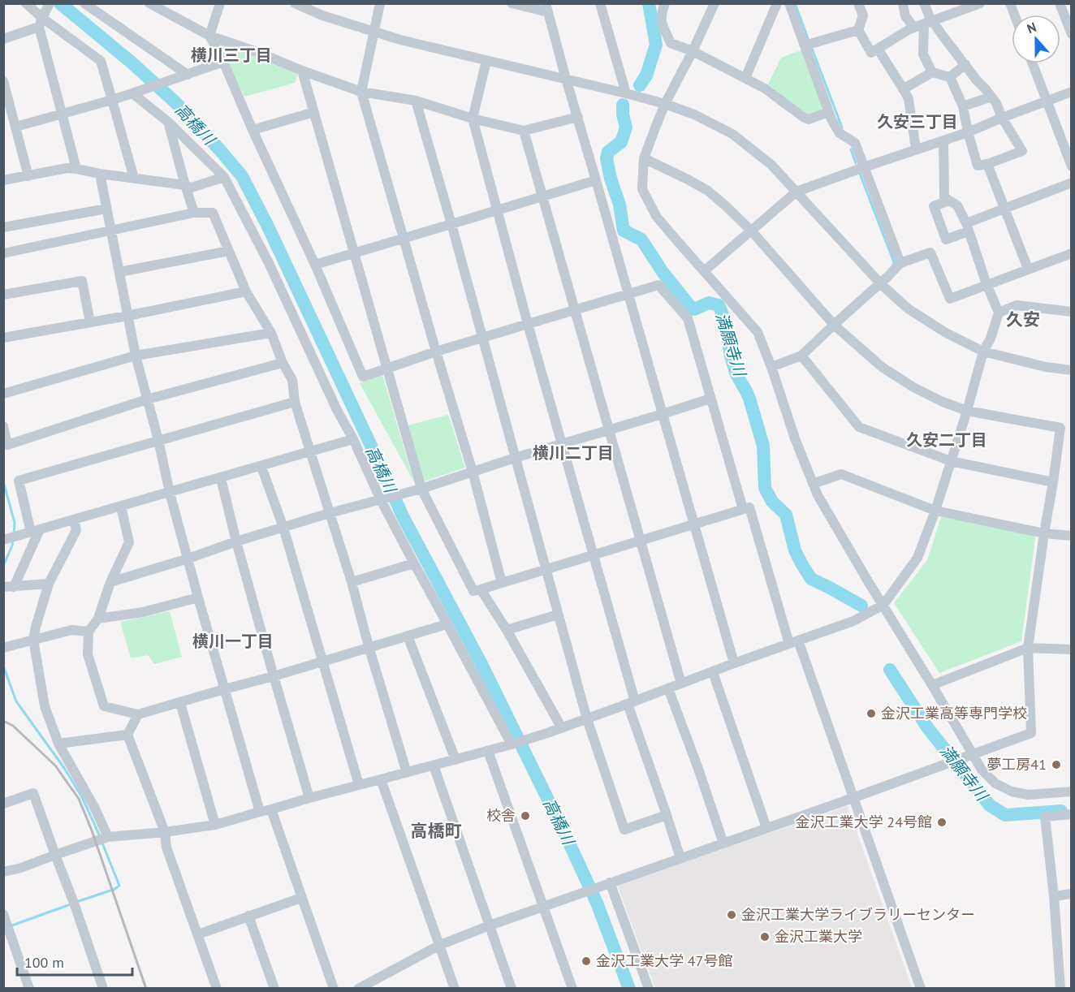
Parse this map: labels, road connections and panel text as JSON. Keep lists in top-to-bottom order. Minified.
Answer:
{"districts":["横川三丁目","久安三丁目","久安","久安二丁目","横川二丁目","横川一丁目","高橋町"],"water":["高橋川","満願寺川"],"places":["金沢工業高等専門学校","夢工房41","校舎","金沢工業大学 24号館","金沢工業大学ライブラリーセンター","金沢工業大学","金沢工業大学 47号館"],"scale_bar":"100 m","north":"top"}
